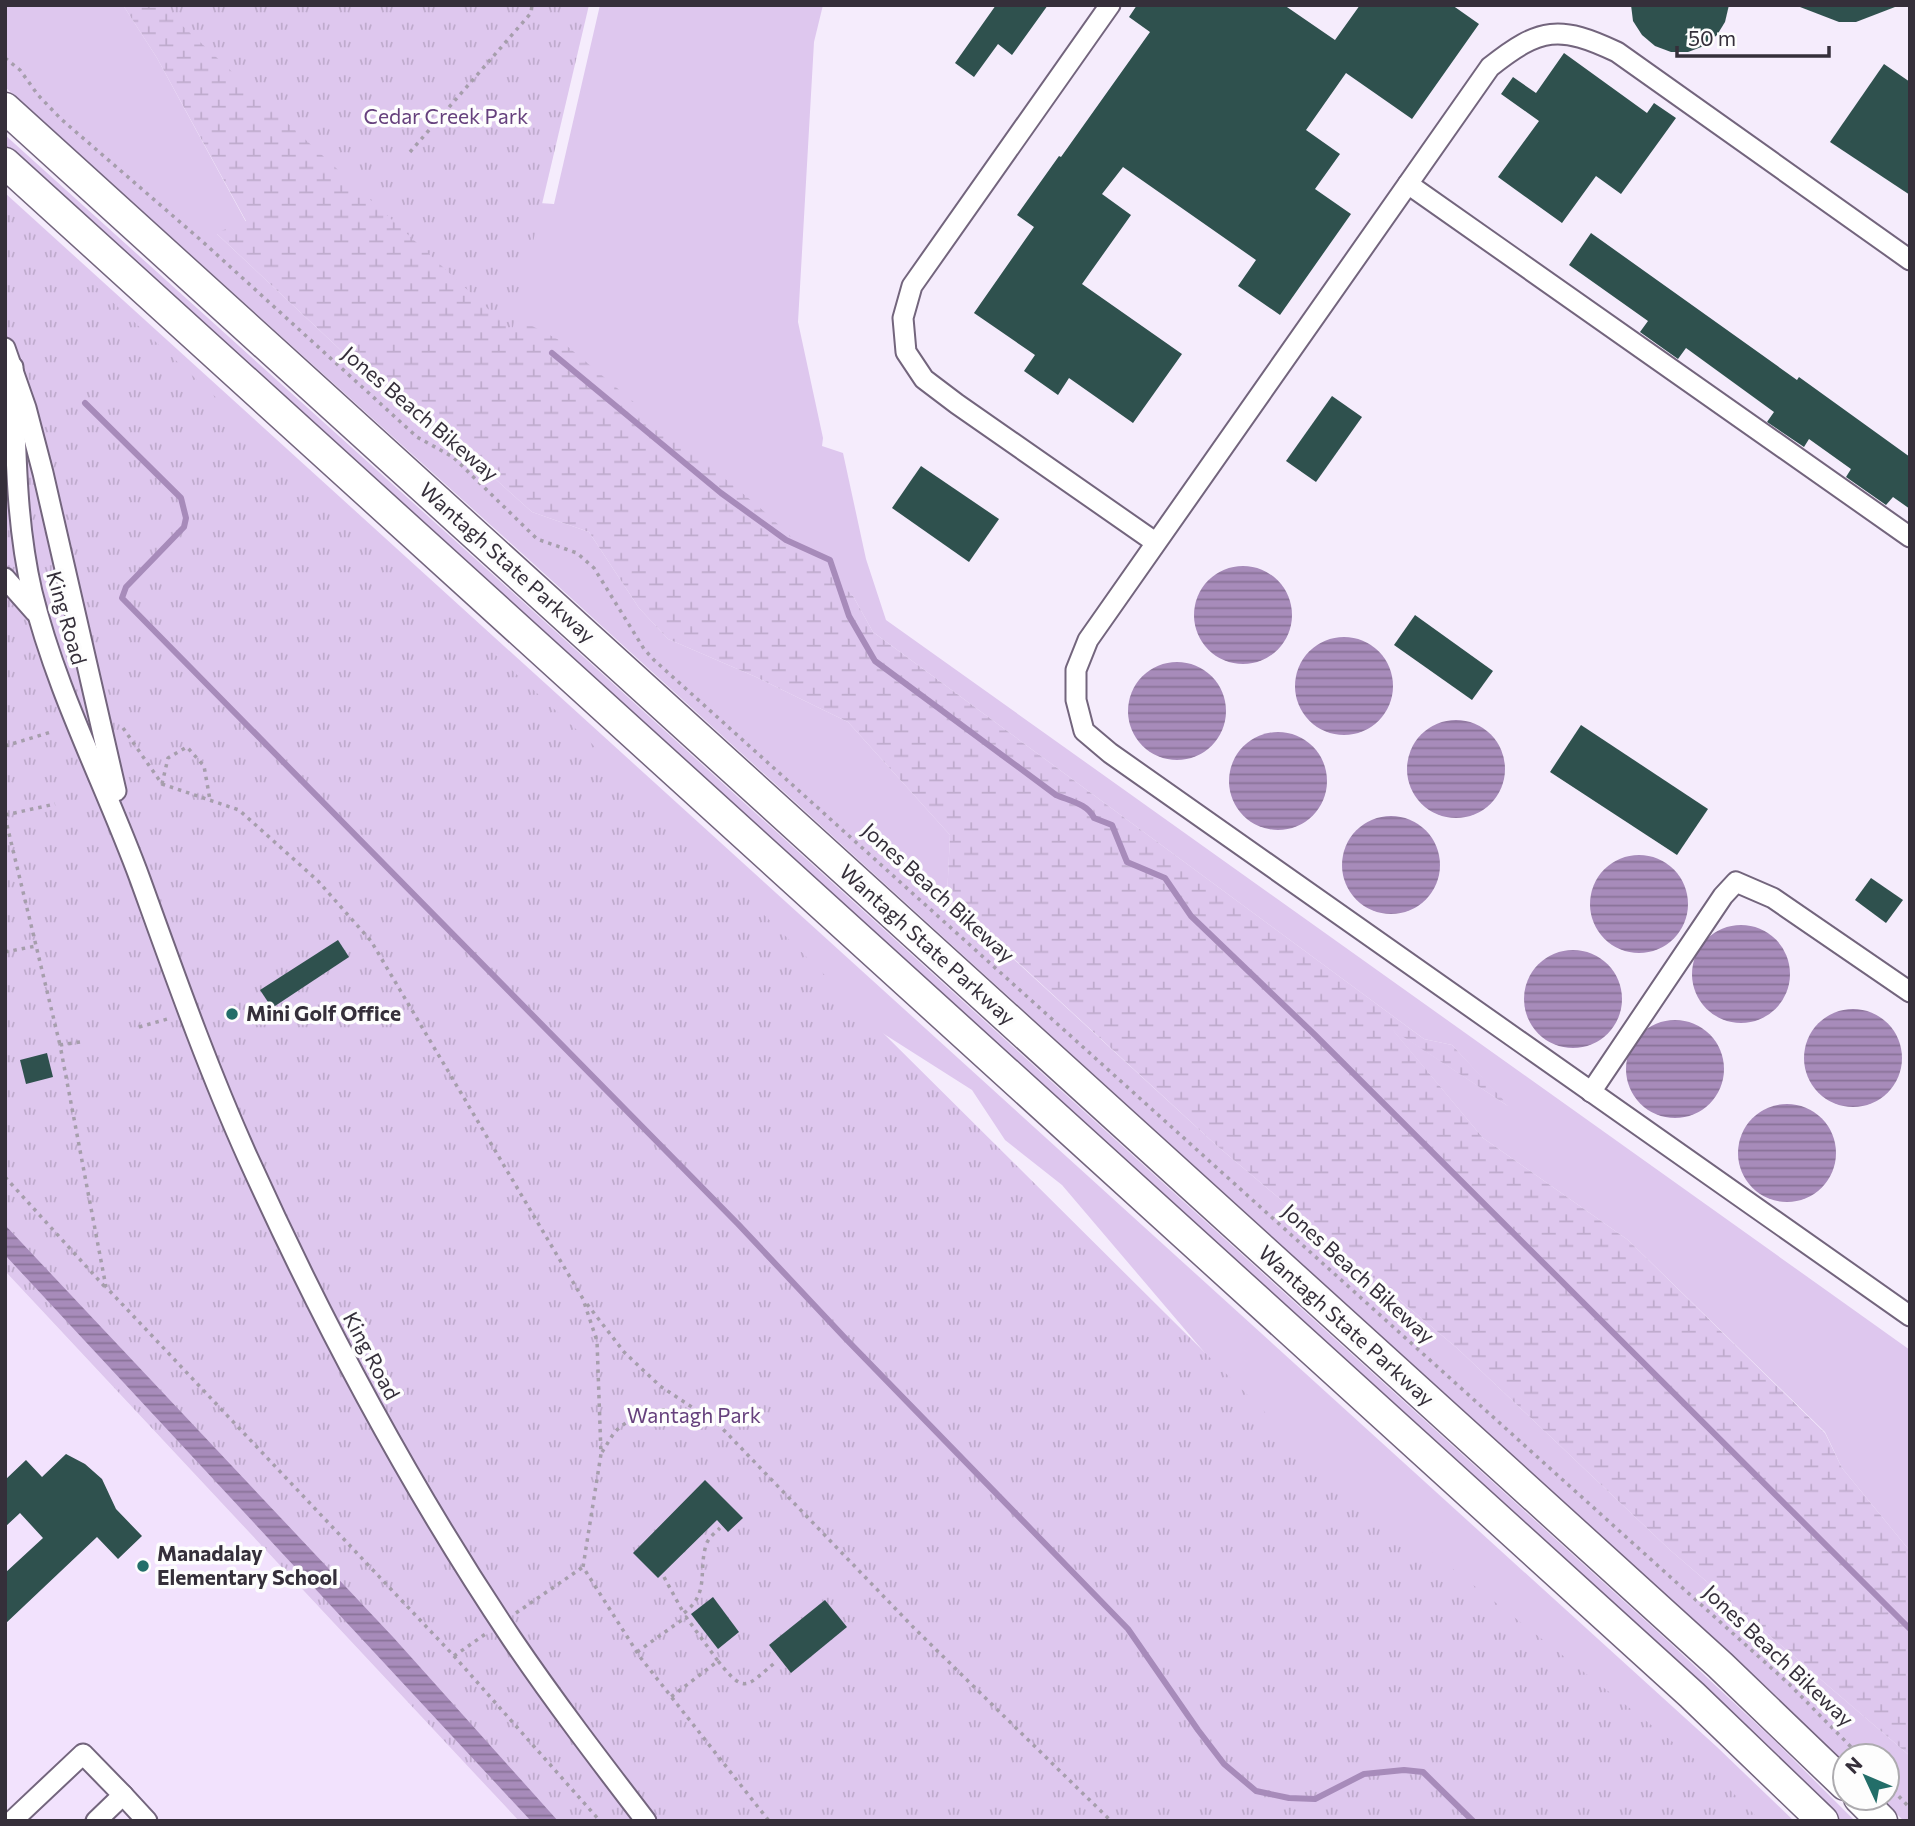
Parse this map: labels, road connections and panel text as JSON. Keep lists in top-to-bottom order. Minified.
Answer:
{"streets":{"highway":["Wantagh State Parkway"],"street":["King Road"],"path":["Jones Beach Bikeway"]},"parks":["Cedar Creek Park","Wantagh Park"],"places":["Mini Golf Office","Manadalay Elementary School"],"scale_bar":"50 m","north":"top left"}
